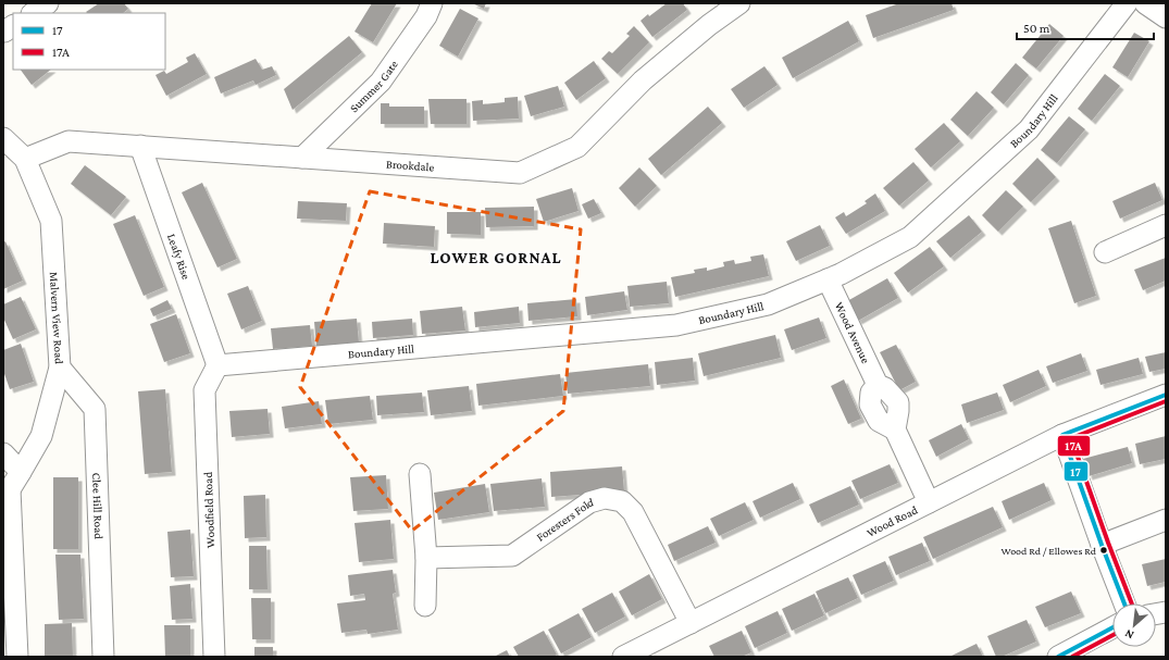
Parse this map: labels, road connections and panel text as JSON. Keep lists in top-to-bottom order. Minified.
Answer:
{"streets":{"street":["Summer Gate","Boundary Hill","Brookdale","Leafy Rise","Malvern View Road","Wood Avenue","Clee Hill Road","Woodfield Road","Foresters Fold","Wood Road"]},"crossings":[["Summer Gate","Brookdale"],["Boundary Hill","Leafy Rise"],["Boundary Hill","Wood Avenue"],["Boundary Hill","Woodfield Road"],["Brookdale","Leafy Rise"],["Brookdale","Malvern View Road"],["Leafy Rise","Woodfield Road"],["Malvern View Road","Clee Hill Road"],["Wood Avenue","Wood Road"],["Foresters Fold","Wood Road"]],"districts":["LOWER GORNAL"],"places":["Wood Rd / Ellowes Rd"],"lines":["transit line 17","transit line 17A"],"legend":["17","17A"],"scale_bar":"50 m","north":"bottom left"}
